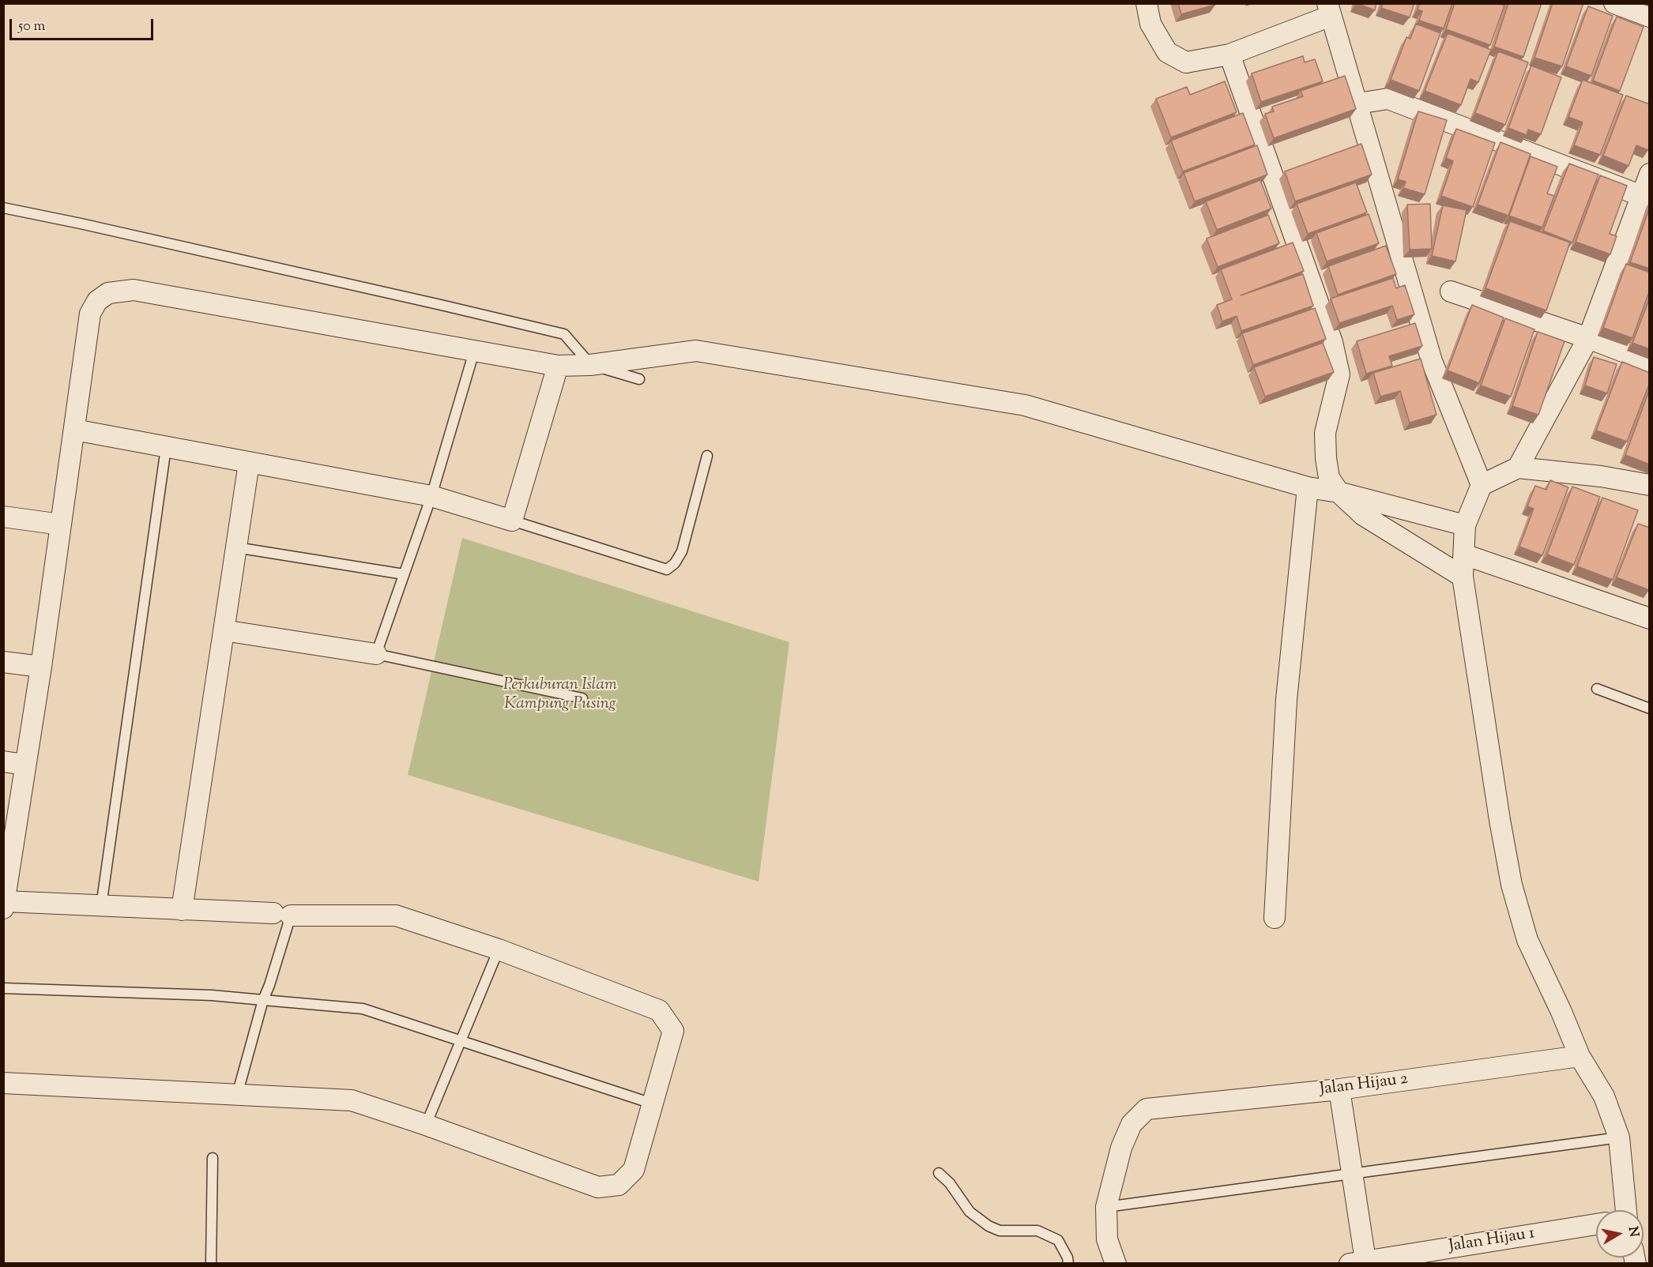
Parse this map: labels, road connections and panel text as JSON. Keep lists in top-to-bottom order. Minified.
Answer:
{"streets":{"street":["Jalan Hijau 2","Jalan Hijau 1"]},"parks":["Perkuburan Islam Kampung Pusing"],"scale_bar":"50 m","north":"right"}
